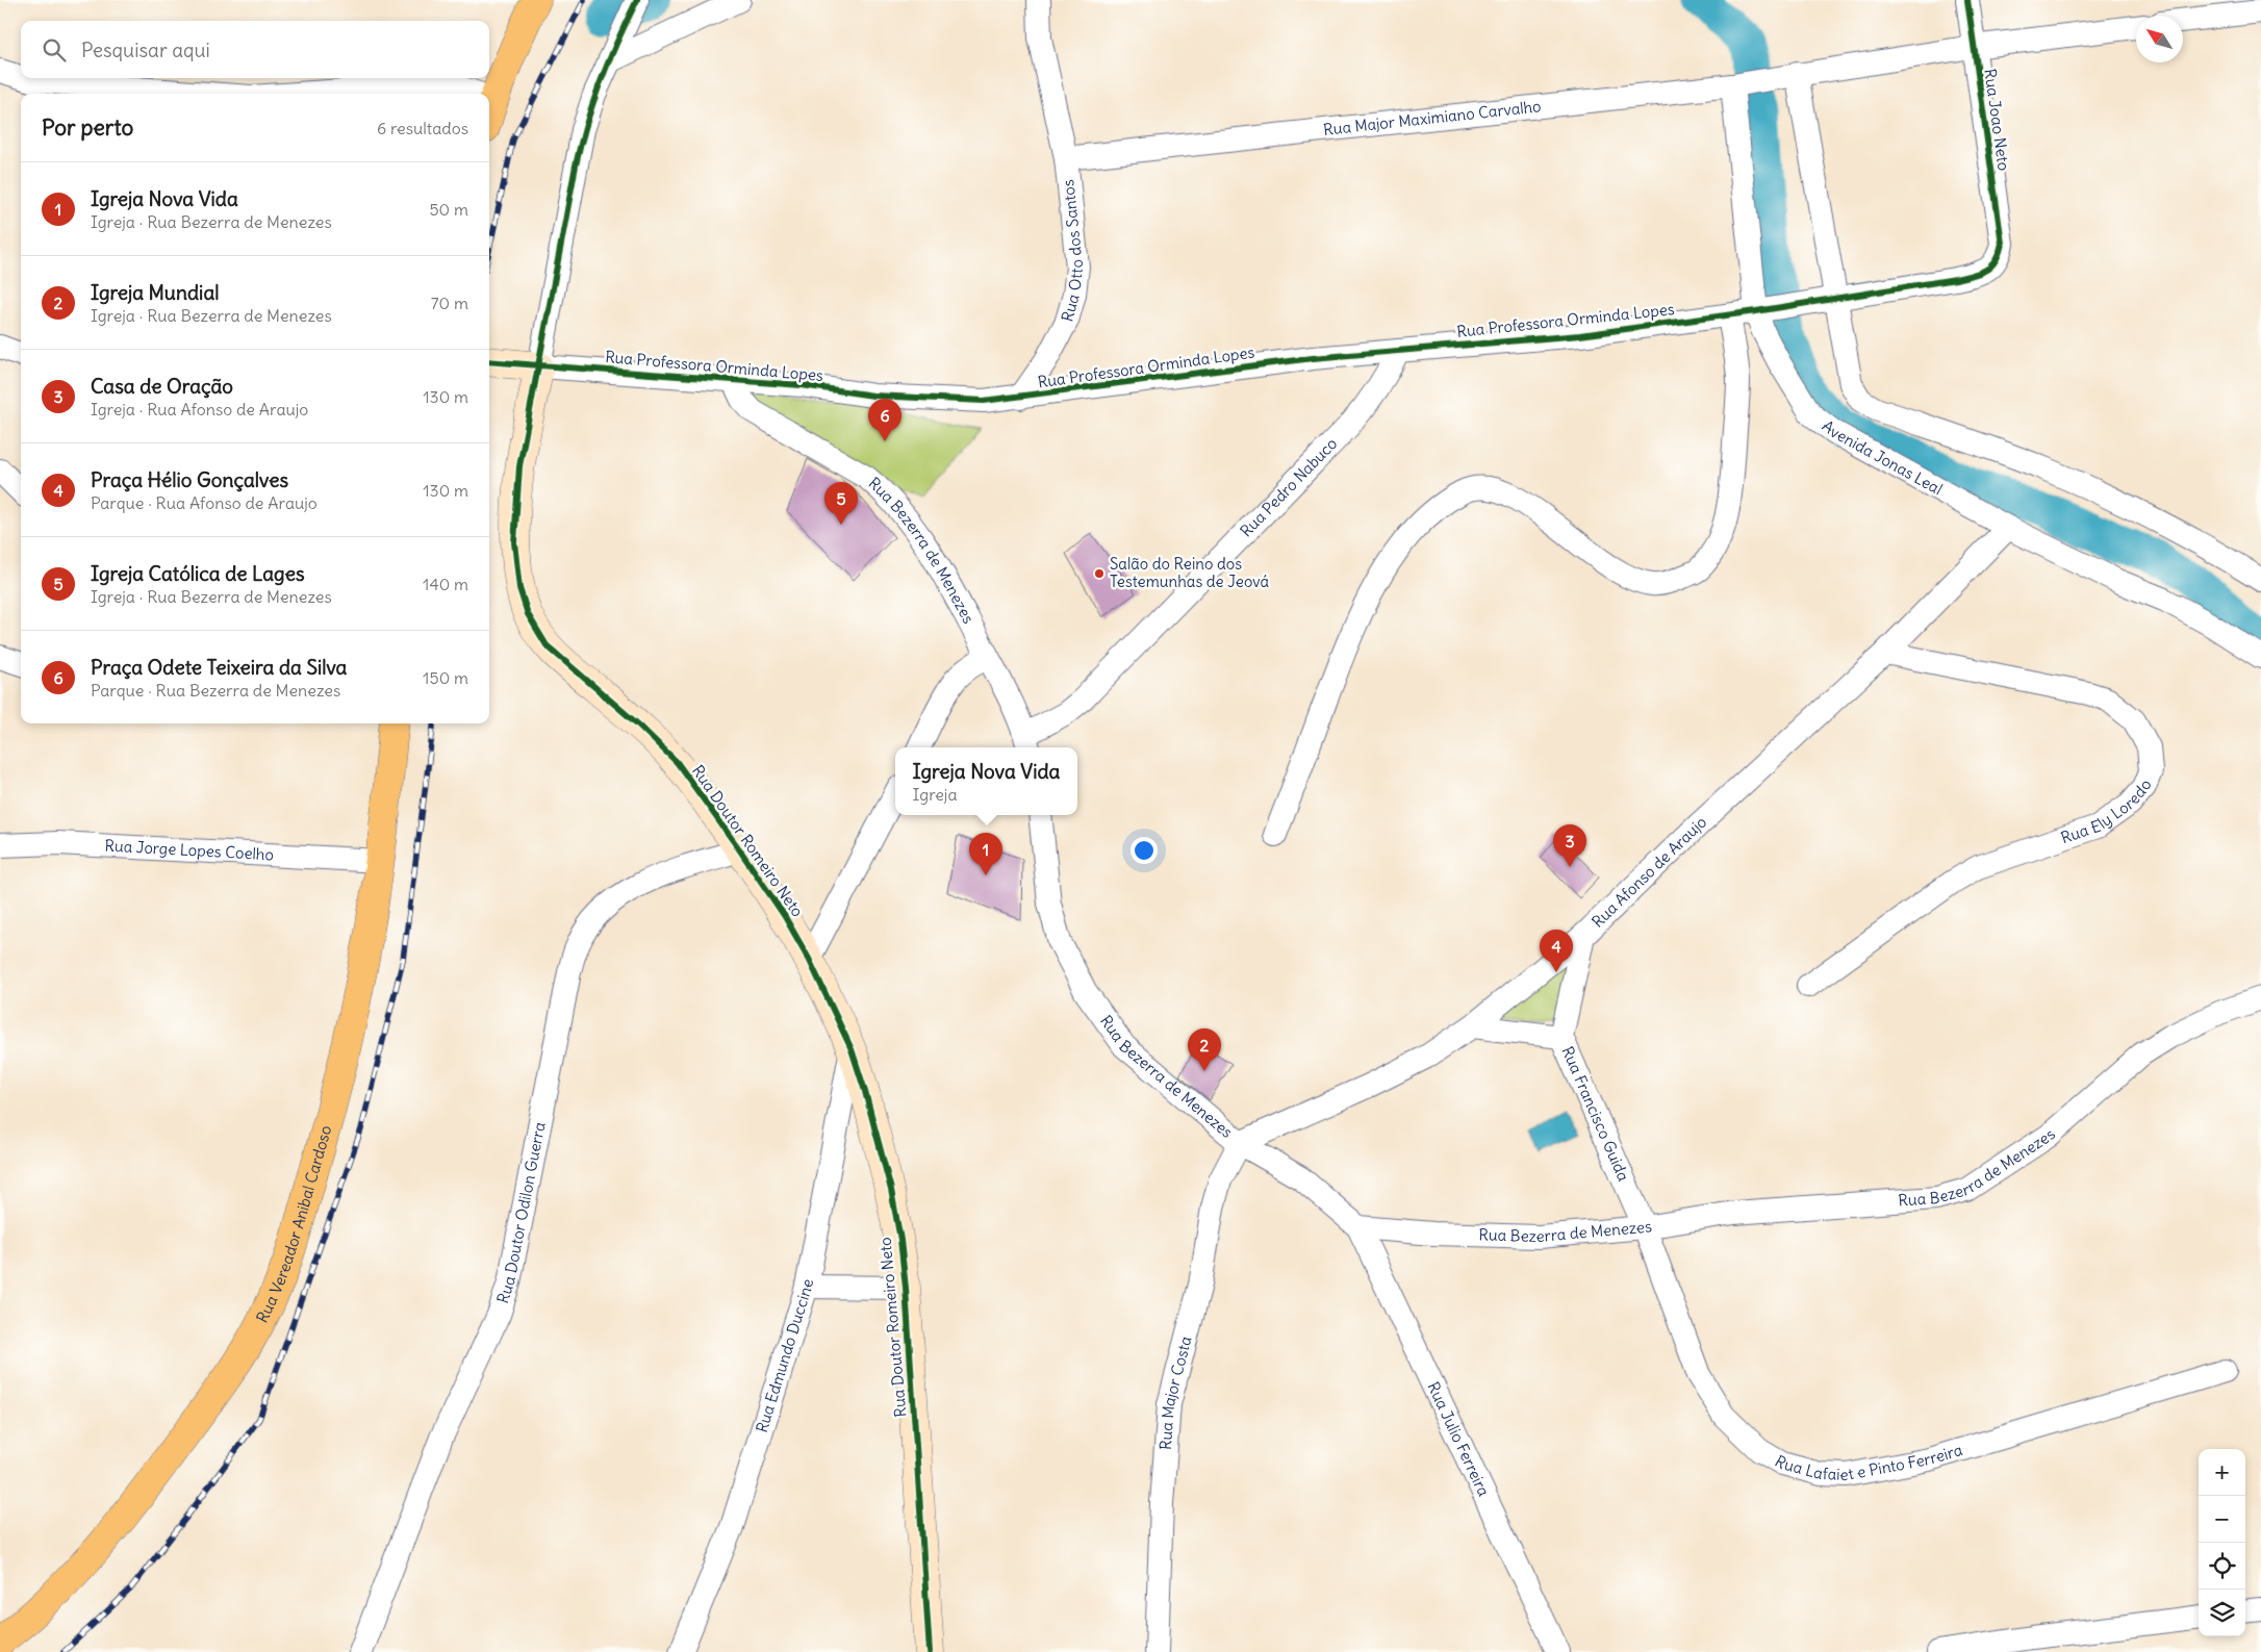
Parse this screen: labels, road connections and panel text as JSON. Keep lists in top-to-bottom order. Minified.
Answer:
{"streets":{"main road":["Rua Vereador Anibal Cardoso"],"street":["Rua Major Maximiano Carvalho","Rua Joao Neto","Rua Otto dos Santos","Rua Professora Orminda Lopes","Avenida Jonas Leal","Rua Pedro Nabuco","Rua Bezerra de Menezes","Rua Ely Loredo","Rua Doutor Romeiro Neto","Rua Jorge Lopes Coelho","Rua Afonso de Araujo","Rua Francisco Guida","Rua Doutor Odilon Guerra","Rua Edmundo Duccine","Rua Major Costa","Rua Julio Ferreira","Rua Lafaiet e Pinto Ferreira"]},"crossings":[["Rua Major Maximiano Carvalho","Rua Joao Neto"],["Rua Major Maximiano Carvalho","Rua Otto dos Santos"],["Rua Major Maximiano Carvalho","Avenida Jonas Leal"],["Rua Joao Neto","Rua Professora Orminda Lopes"],["Rua Otto dos Santos","Rua Professora Orminda Lopes"],["Rua Professora Orminda Lopes","Avenida Jonas Leal"],["Rua Professora Orminda Lopes","Rua Pedro Nabuco"],["Rua Professora Orminda Lopes","Rua Bezerra de Menezes"],["Rua Professora Orminda Lopes","Rua Doutor Romeiro Neto"],["Avenida Jonas Leal","Rua Afonso de Araujo"],["Rua Pedro Nabuco","Rua Bezerra de Menezes"],["Rua Bezerra de Menezes","Rua Afonso de Araujo"],["Rua Bezerra de Menezes","Rua Francisco Guida"],["Rua Bezerra de Menezes","Rua Major Costa"],["Rua Bezerra de Menezes","Rua Julio Ferreira"],["Rua Bezerra de Menezes","Rua Lafaiet e Pinto Ferreira"],["Rua Ely Loredo","Rua Afonso de Araujo"],["Rua Doutor Romeiro Neto","Rua Doutor Odilon Guerra"],["Rua Doutor Romeiro Neto","Rua Edmundo Duccine"],["Rua Jorge Lopes Coelho","Rua Vereador Anibal Cardoso"],["Rua Afonso de Araujo","Rua Francisco Guida"],["Rua Afonso de Araujo","Rua Major Costa"],["Rua Francisco Guida","Rua Lafaiet e Pinto Ferreira"]],"places":["Salão do Reino dos Testemunhas de Jeová"],"north":"top left","page":{"search":"Pesquisar aqui","heading":["Por perto","6 resultados"],"list":[{"mark":"1","name":"Igreja Nova Vida","note":"Igreja · Rua Bezerra de Menezes","value":"50 m"},{"mark":"2","name":"Igreja Mundial","note":"Igreja · Rua Bezerra de Menezes","value":"70 m"},{"mark":"3","name":"Casa de Oração","note":"Igreja · Rua Afonso de Araujo","value":"130 m"},{"mark":"4","name":"Praça Hélio Gonçalves","note":"Parque · Rua Afonso de Araujo","value":"130 m"},{"mark":"5","name":"Igreja Católica de Lages","note":"Igreja · Rua Bezerra de Menezes","value":"140 m"},{"mark":"6","name":"Praça Odete Teixeira da Silva","note":"Parque · Rua Bezerra de Menezes","value":"150 m"}],"pins":["6","5","3","1","4","2"],"popup":["Igreja Nova Vida","Igreja"],"map_buttons":["+","−"]}}
